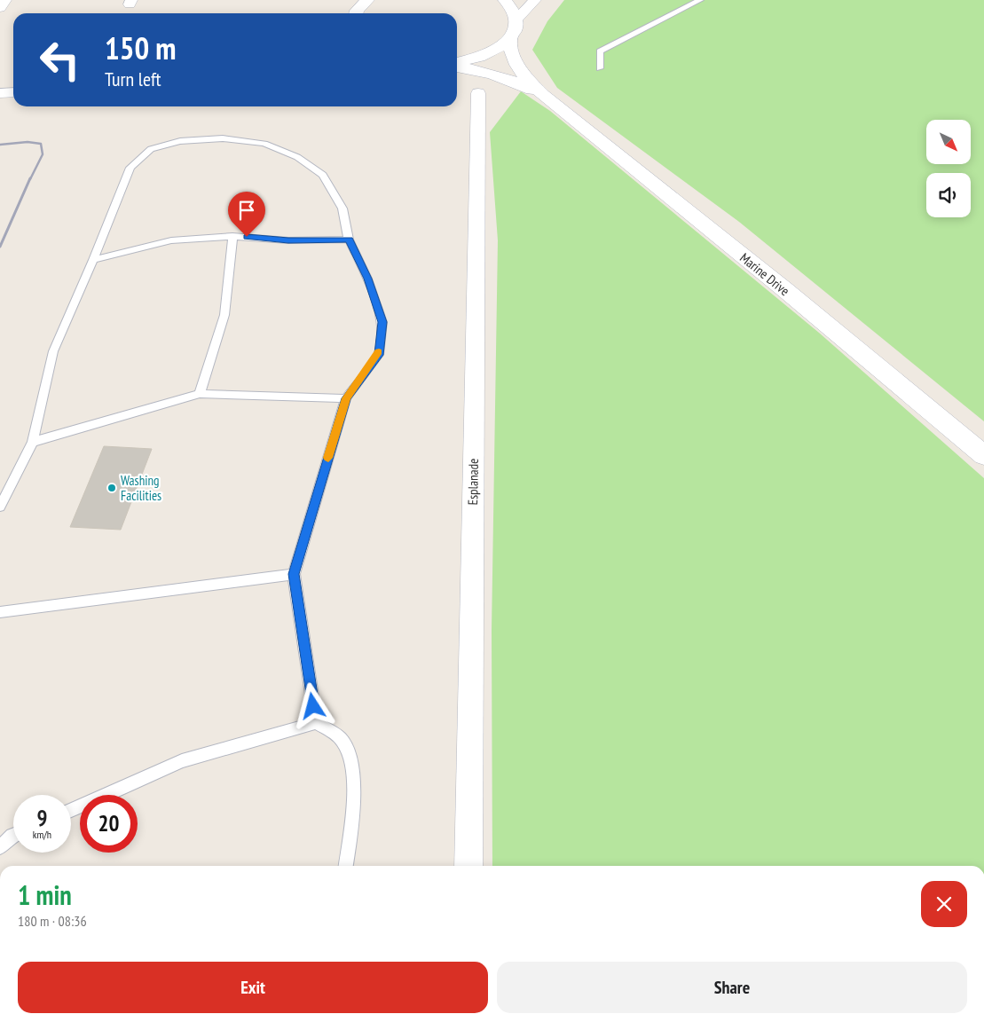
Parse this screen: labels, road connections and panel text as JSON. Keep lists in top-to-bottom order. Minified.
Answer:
{"streets":{"street":["Marine Drive","Esplanade"]},"places":["Washing Facilities"],"north":"bottom right","page":{"turn":["150 m","Turn left"],"speed":"9 km/h","limit":"20","heading":["1 min","180 m · 08:36"],"buttons":["Exit","Share"]}}
